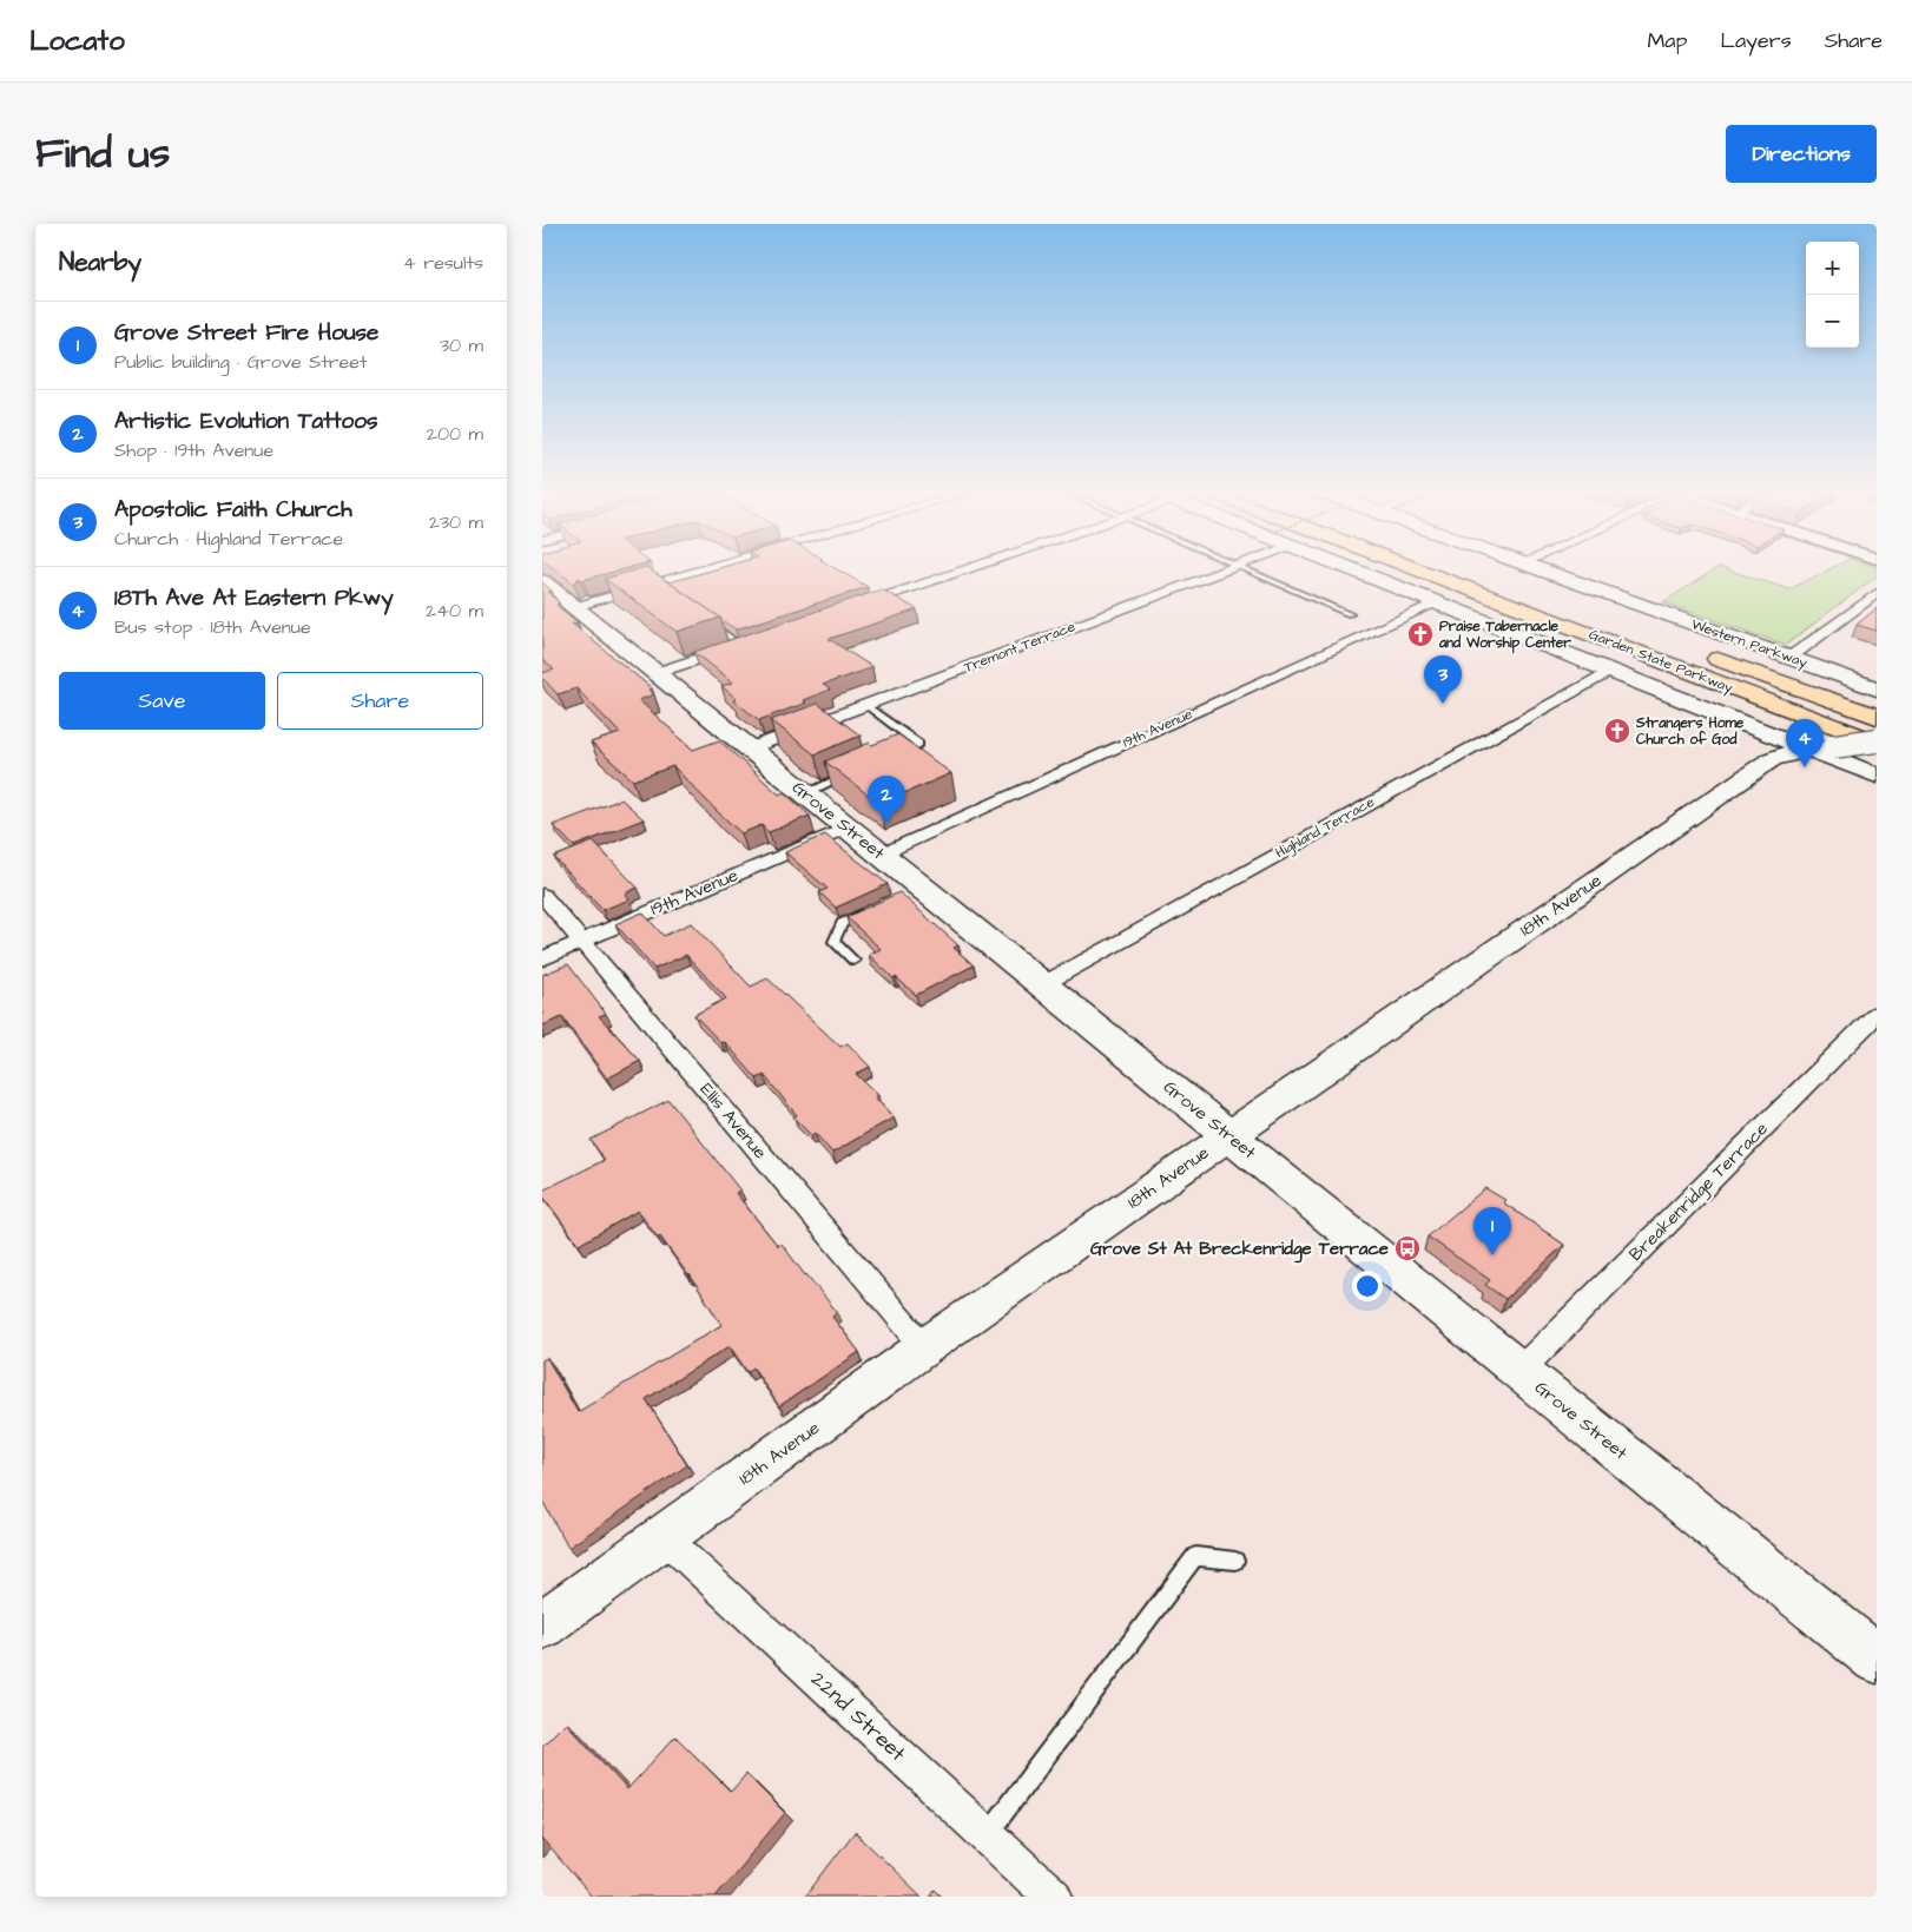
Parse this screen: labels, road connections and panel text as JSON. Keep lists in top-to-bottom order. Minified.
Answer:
{"streets":{"highway":["Garden State Parkway"],"main road":["Western Parkway","Grove Street","18th Avenue"],"street":["Tremont Terrace","19th Avenue","Highland Terrace","Ellis Avenue","Breakenridge Terrace","22nd Street"]},"crossings":[["Tremont Terrace","Grove Street"],["Garden State Parkway","18th Avenue"],["19th Avenue","Grove Street"],["19th Avenue","Ellis Avenue"],["Grove Street","Highland Terrace"],["Grove Street","18th Avenue"],["Grove Street","Breakenridge Terrace"],["18th Avenue","Ellis Avenue"],["18th Avenue","22nd Street"]],"places":{"church":["Praise Tabernacle and Worship Center","Strangers Home Church of God"],"bus stop":["Grove St At Breckenridge Terrace"]},"page":{"header":"Locato","nav":["Map","Layers","Share"],"title":"Find us","buttons":["Directions",["Save","Share"]],"heading":["Nearby","4 results"],"map_buttons":["+","−"],"list":[{"mark":"1","name":"Grove Street Fire House","note":"Public building · Grove Street","value":"30 m"},{"mark":"2","name":"Artistic Evolution Tattoos","note":"Shop · 19th Avenue","value":"200 m"},{"mark":"3","name":"Apostolic Faith Church","note":"Church · Highland Terrace","value":"230 m"},{"mark":"4","name":"18Th Ave At Eastern Pkwy","note":"Bus stop · 18th Avenue","value":"240 m"}],"pins":["3","4","2","1"]}}
